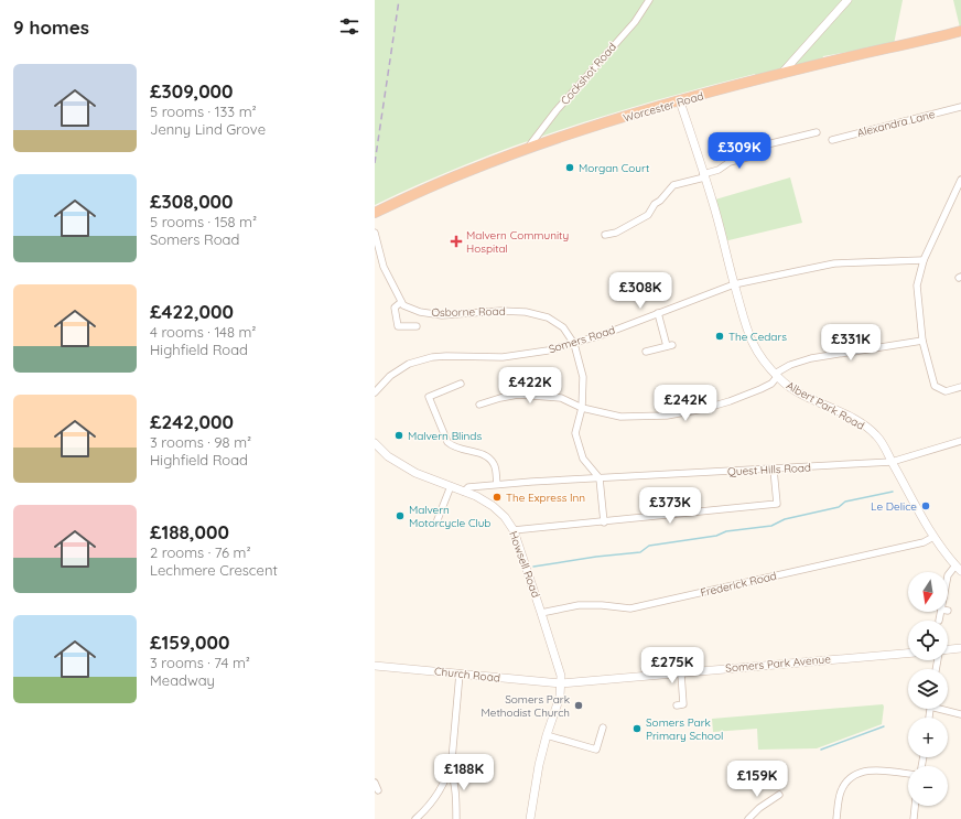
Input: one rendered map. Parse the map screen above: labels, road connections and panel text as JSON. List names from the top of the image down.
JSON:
{
  "streets": {
    "highway": ["Worcester Road"],
    "street": [
      "Cockshot Road",
      "Alexandra Lane",
      "Osborne Road",
      "Somers Road",
      "Albert Park Road",
      "Quest Hills Road",
      "Howsell Road",
      "Frederick Road",
      "Somers Park Avenue",
      "Church Road"
    ]
  },
  "crossings": [
    ["Cockshot Road", "Worcester Road"],
    ["Worcester Road", "Albert Park Road"],
    ["Osborne Road", "Somers Road"],
    ["Osborne Road", "Quest Hills Road"],
    ["Somers Road", "Albert Park Road"],
    ["Albert Park Road", "Quest Hills Road"],
    ["Albert Park Road", "Frederick Road"],
    ["Quest Hills Road", "Howsell Road"],
    ["Howsell Road", "Frederick Road"],
    ["Howsell Road", "Somers Park Avenue"],
    ["Howsell Road", "Church Road"],
    ["Somers Park Avenue", "Church Road"]
  ],
  "places": {
    "other": [
      "Morgan Court",
      "The Cedars",
      "Malvern Blinds",
      "The Express Inn",
      "Le Delice",
      "Malvern Motorcycle Club",
      "Somers Park Methodist Church",
      "Somers Park Primary School"
    ],
    "health": ["Malvern Community Hospital"]
  },
  "north": "bottom",
  "page": {
    "heading": "9 homes",
    "list": [
      {
        "name": "£309,000",
        "note": "5 rooms · 133 m² · Jenny Lind Grove"
      },
      {
        "name": "£308,000",
        "note": "5 rooms · 158 m² · Somers Road"
      },
      {
        "name": "£422,000",
        "note": "4 rooms · 148 m² · Highfield Road"
      },
      {
        "name": "£242,000",
        "note": "3 rooms · 98 m² · Highfield Road"
      },
      {
        "name": "£188,000",
        "note": "2 rooms · 76 m² · Lechmere Crescent"
      },
      {
        "name": "£159,000",
        "note": "3 rooms · 74 m² · Meadway"
      }
    ],
    "price": [
      "£309K",
      "£308K",
      "£331K",
      "£422K",
      "£242K",
      "£373K",
      "£275K",
      "£188K",
      "£159K"
    ],
    "map_buttons": ["+", "−"]
  }
}
